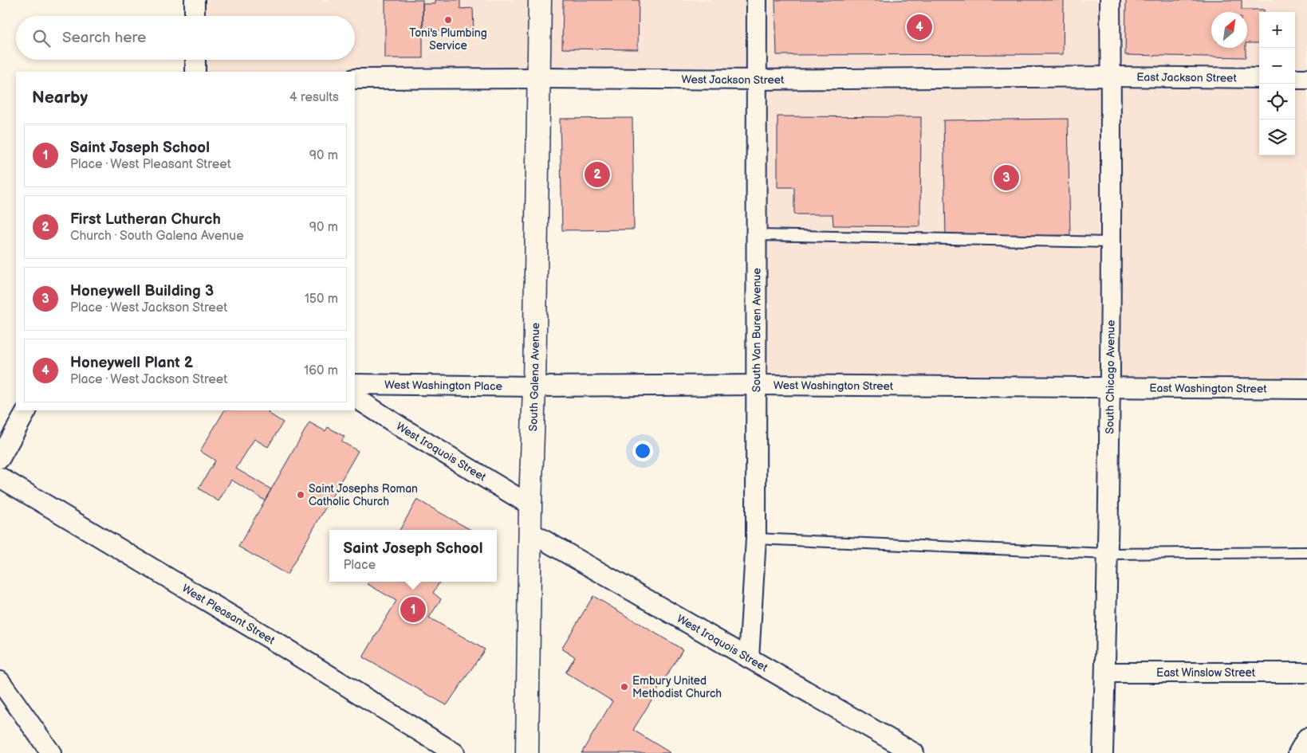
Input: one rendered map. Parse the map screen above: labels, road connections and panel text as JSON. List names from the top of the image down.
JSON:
{
  "streets": {
    "main road": ["South Galena Avenue"],
    "street": [
      "East Jackson Street",
      "West Jackson Street",
      "South Van Buren Avenue",
      "South Chicago Avenue",
      "West Washington Place",
      "West Washington Street",
      "East Washington Street",
      "West Iroquois Street",
      "West Pleasant Street",
      "East Winslow Street"
    ]
  },
  "crossings": [
    ["East Jackson Street", "West Jackson Street"],
    ["East Jackson Street", "South Chicago Avenue"],
    ["West Jackson Street", "South Van Buren Avenue"],
    ["West Jackson Street", "South Galena Avenue"],
    ["West Jackson Street", "South Chicago Avenue"],
    ["South Van Buren Avenue", "West Washington Street"],
    ["South Van Buren Avenue", "West Iroquois Street"],
    ["South Galena Avenue", "West Washington Place"],
    ["South Galena Avenue", "West Washington Street"],
    ["South Galena Avenue", "West Iroquois Street"],
    ["South Chicago Avenue", "West Washington Street"],
    ["South Chicago Avenue", "East Washington Street"],
    ["South Chicago Avenue", "East Winslow Street"],
    ["West Washington Place", "West Washington Street"],
    ["West Washington Street", "East Washington Street"]
  ],
  "places": ["Toni's Plumbing Service", "Saint Josephs Roman Catholic Church", "Embury United Methodist Church"],
  "north": "top right",
  "page": {
    "map_buttons": ["+", "−"],
    "pins": [
      "4",
      "2",
      "3",
      "1"
    ],
    "search": "Search here",
    "heading": ["Nearby", "4 results"],
    "list": [
      {
        "mark": "1",
        "name": "Saint Joseph School",
        "note": "Place · West Pleasant Street",
        "value": "90 m"
      },
      {
        "mark": "2",
        "name": "First Lutheran Church",
        "note": "Church · South Galena Avenue",
        "value": "90 m"
      },
      {
        "mark": "3",
        "name": "Honeywell Building 3",
        "note": "Place · West Jackson Street",
        "value": "150 m"
      },
      {
        "mark": "4",
        "name": "Honeywell Plant 2",
        "note": "Place · West Jackson Street",
        "value": "160 m"
      }
    ],
    "popup": ["Saint Joseph School", "Place"]
  }
}
